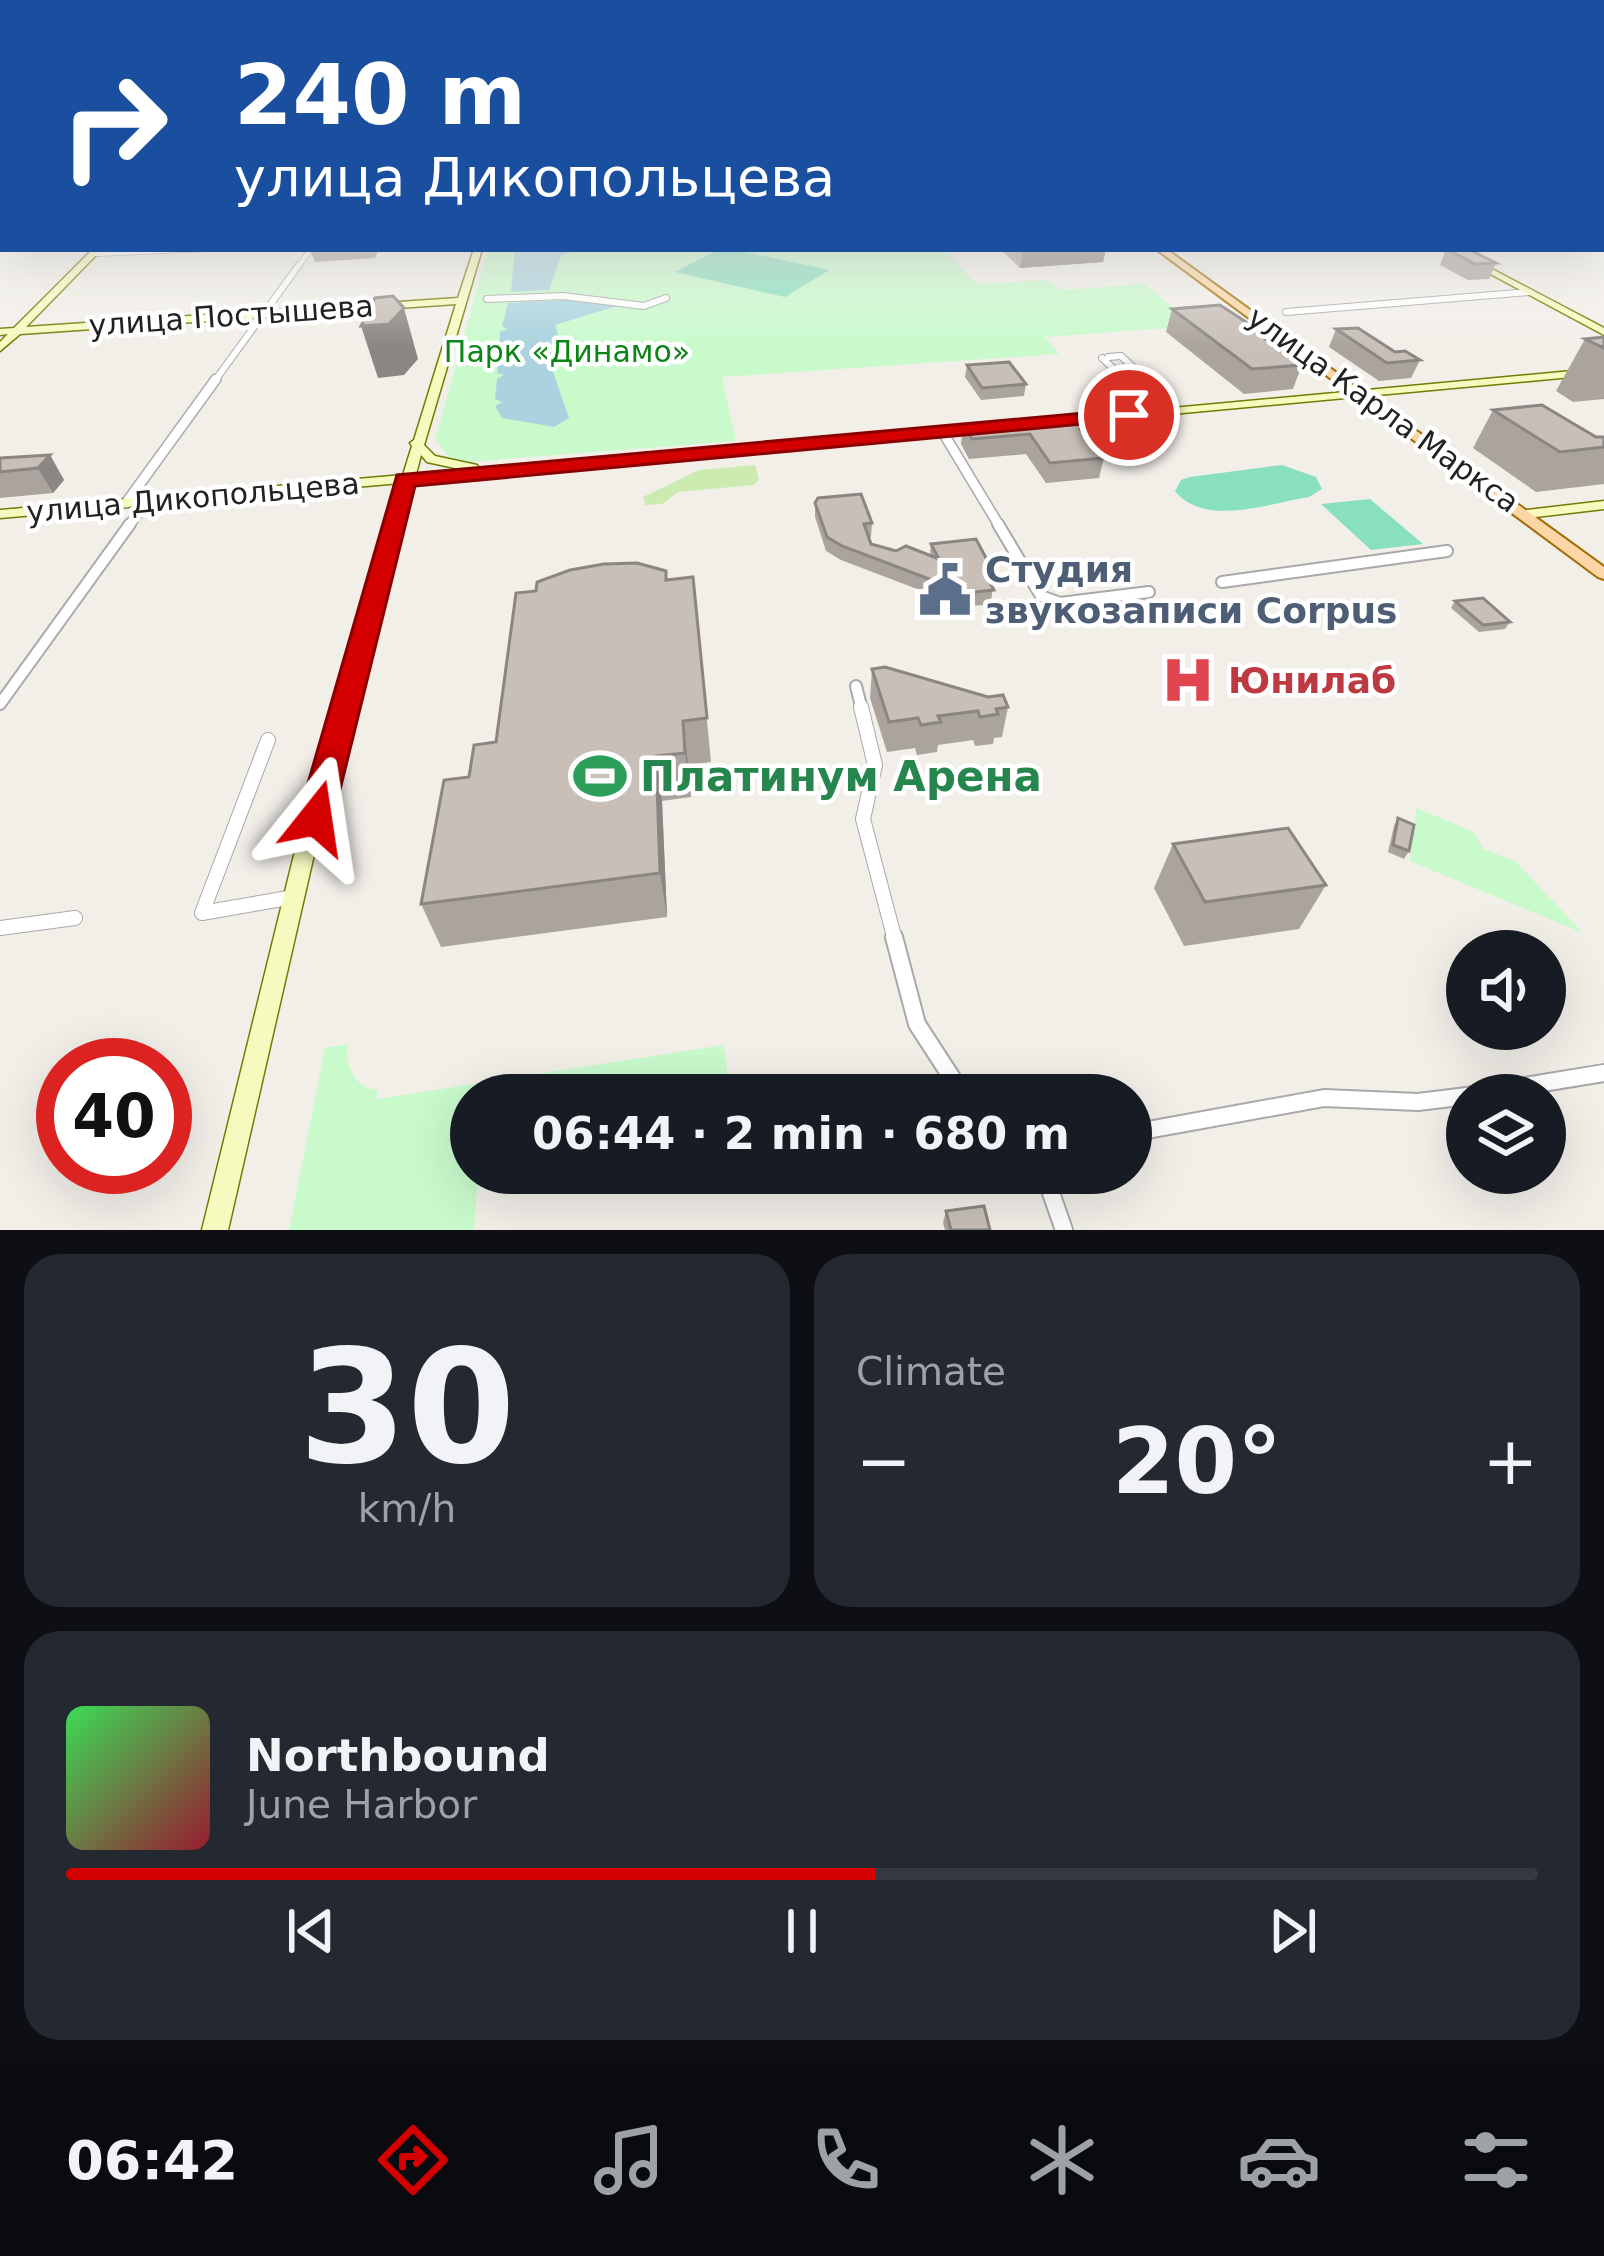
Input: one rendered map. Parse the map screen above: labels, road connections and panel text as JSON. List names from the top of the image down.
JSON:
{
  "streets": {
    "main road": ["улица Карла Маркса"],
    "street": ["улица Постышева", "улица Дикопольцева"]
  },
  "parks": ["Парк «Динамо»"],
  "places": {
    "public building": ["Студия звукозаписи Corpus"],
    "hospital": ["Юнилаб"],
    "sports": ["Платинум Арена"]
  },
  "page": {
    "turn": ["240 m", "улица Дикопольцева"],
    "limit": "40",
    "trip": "06:44 · 2 min · 680 m",
    "tile": [
      ["30", "km/h"],
      "Climate"
    ],
    "heat": ["−", "20°", "+"],
    "song": ["Northbound", "June Harbor"],
    "tabs": "06:42"
  }
}
